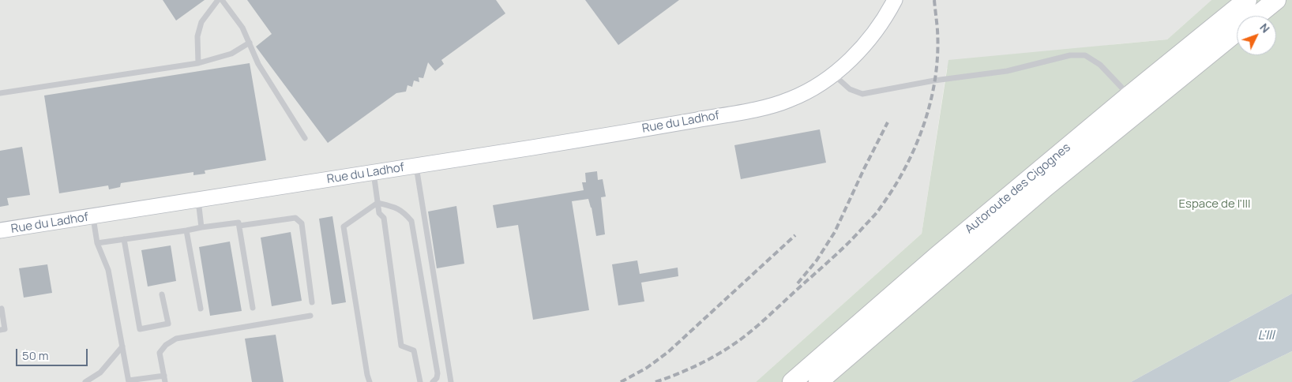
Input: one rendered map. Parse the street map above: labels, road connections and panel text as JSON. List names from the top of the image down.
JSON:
{
  "streets": {
    "highway": ["Autoroute des Cigognes"],
    "main road": ["Rue du Ladhof"]
  },
  "water": ["L'Ill"],
  "parks": ["Espace de l'Ill"],
  "scale_bar": "50 m",
  "north": "top right"
}
